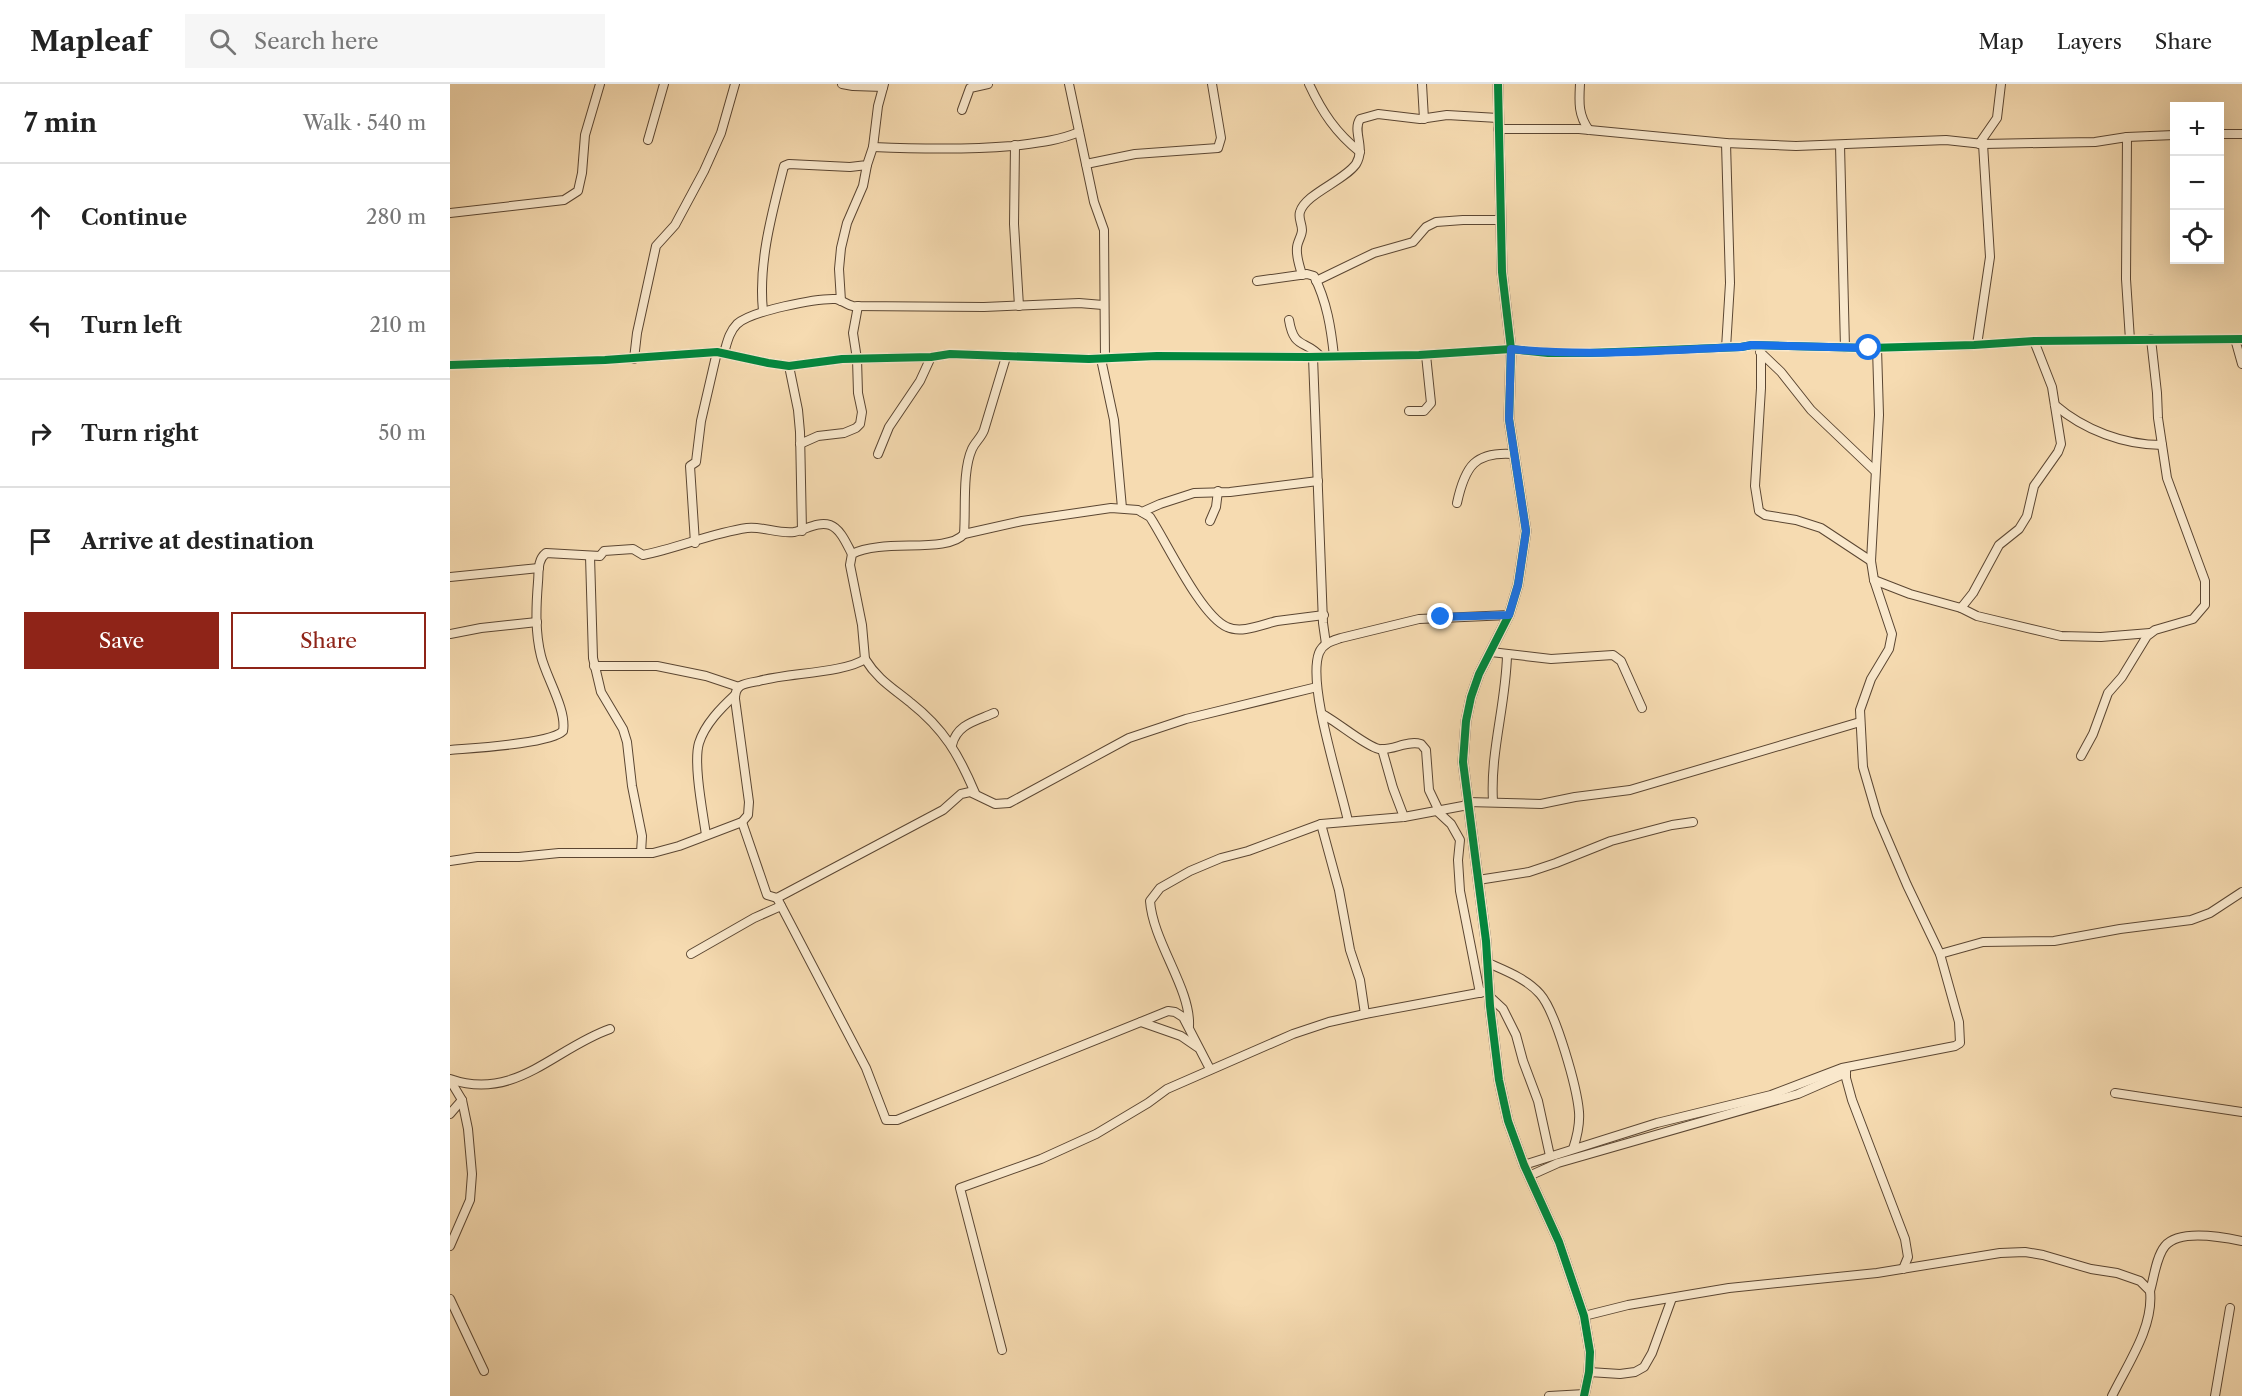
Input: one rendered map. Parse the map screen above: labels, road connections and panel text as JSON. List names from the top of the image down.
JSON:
{
  "page": {
    "header": "Mapleaf",
    "search": "Search here",
    "nav": ["Map", "Layers", "Share"],
    "heading": ["7 min", "Walk · 540 m"],
    "map_buttons": ["+", "−"],
    "list": [
      ["Continue", "280 m"],
      ["Turn left", "210 m"],
      ["Turn right", "50 m"],
      "Arrive at destination"
    ],
    "buttons": ["Save", "Share"]
  }
}
